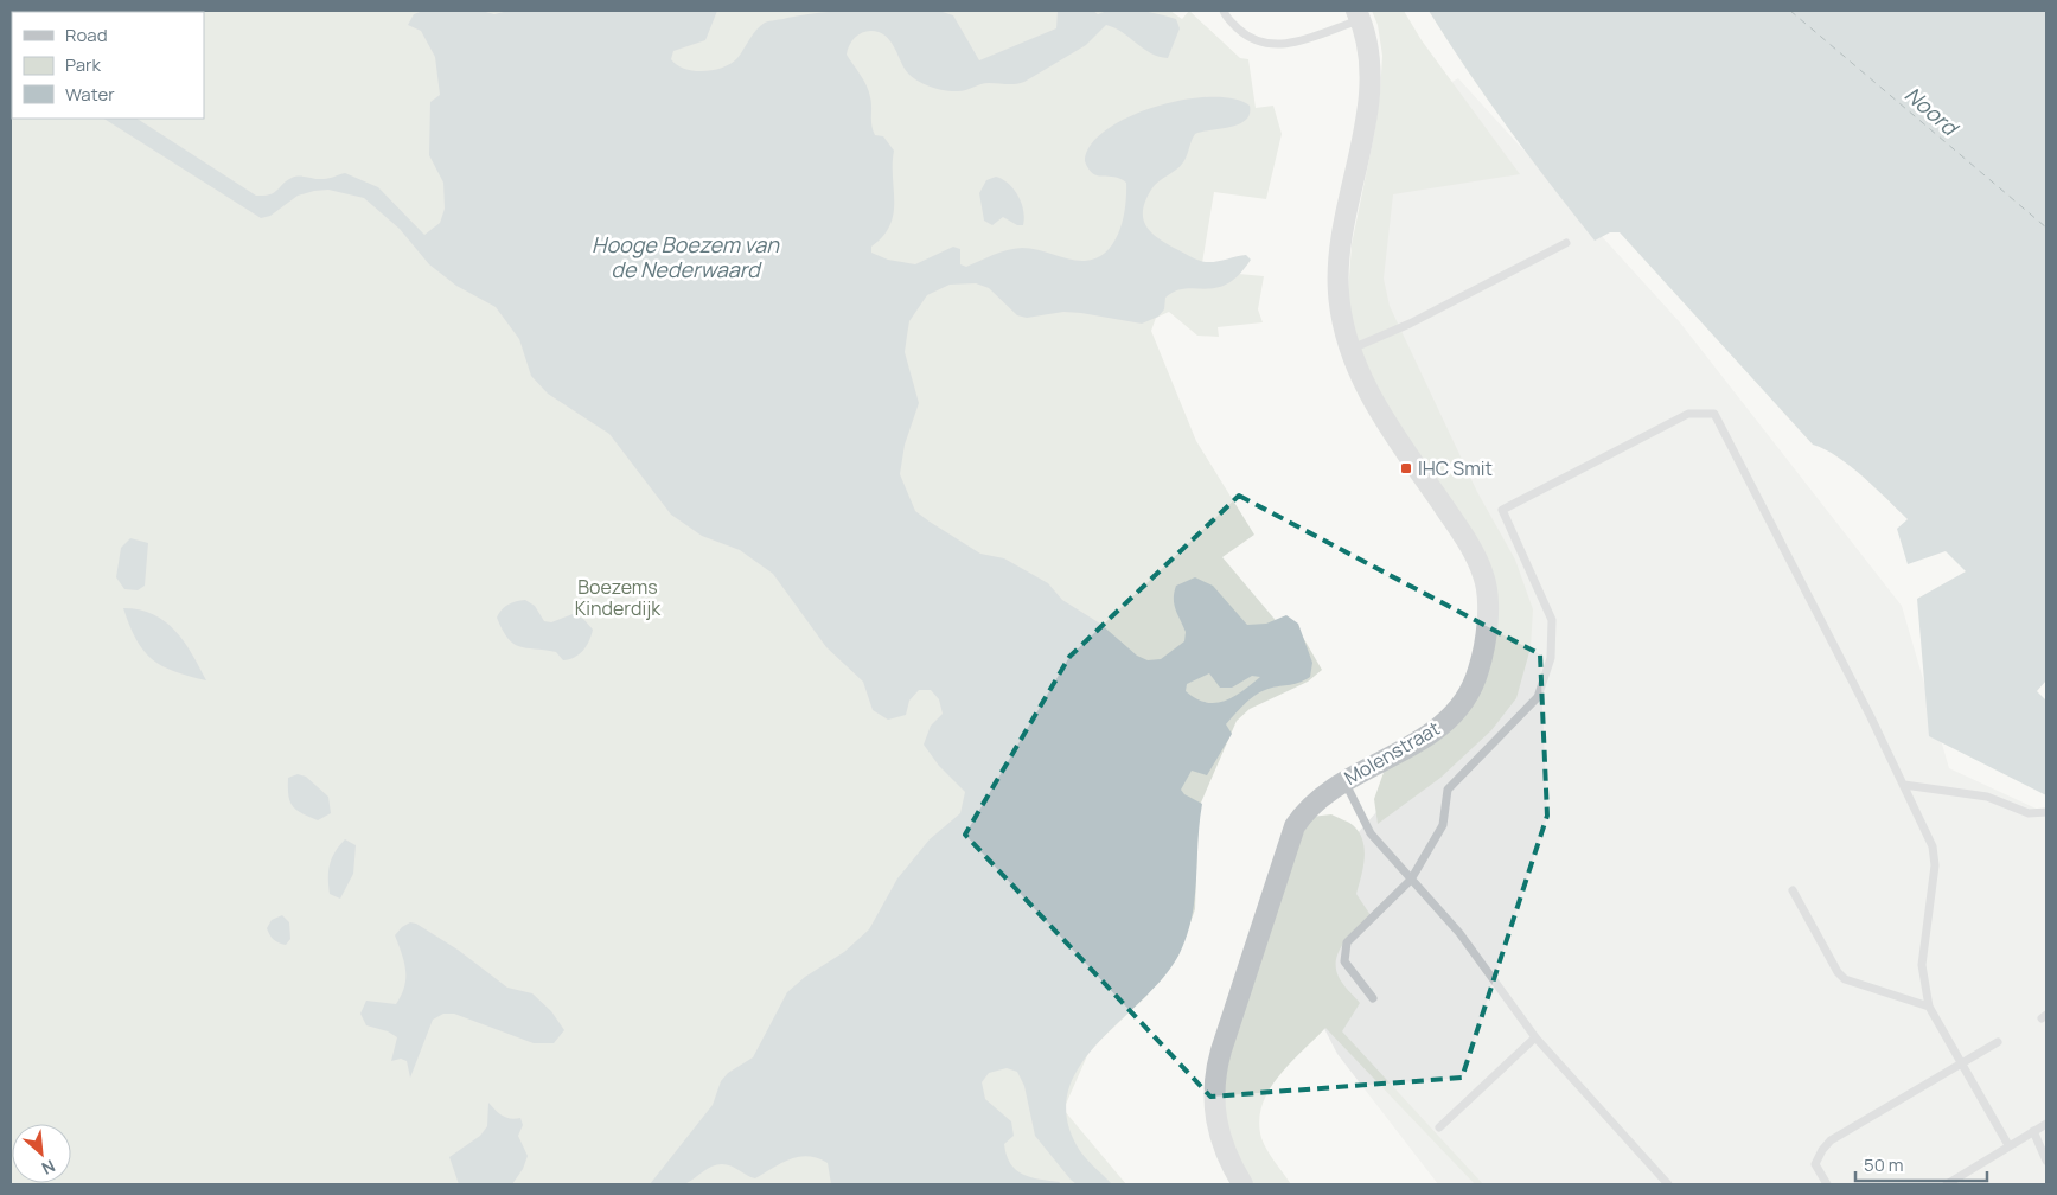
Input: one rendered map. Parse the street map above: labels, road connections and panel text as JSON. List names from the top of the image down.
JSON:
{
  "streets": {
    "street": ["Molenstraat"]
  },
  "water": ["Noord", "Hooge Boezem van de Nederwaard"],
  "parks": ["Boezems Kinderdijk"],
  "places": {
    "transit": ["IHC Smit"]
  },
  "legend": ["Road", "Park", "Water"],
  "scale_bar": "50 m",
  "north": "bottom right"
}
